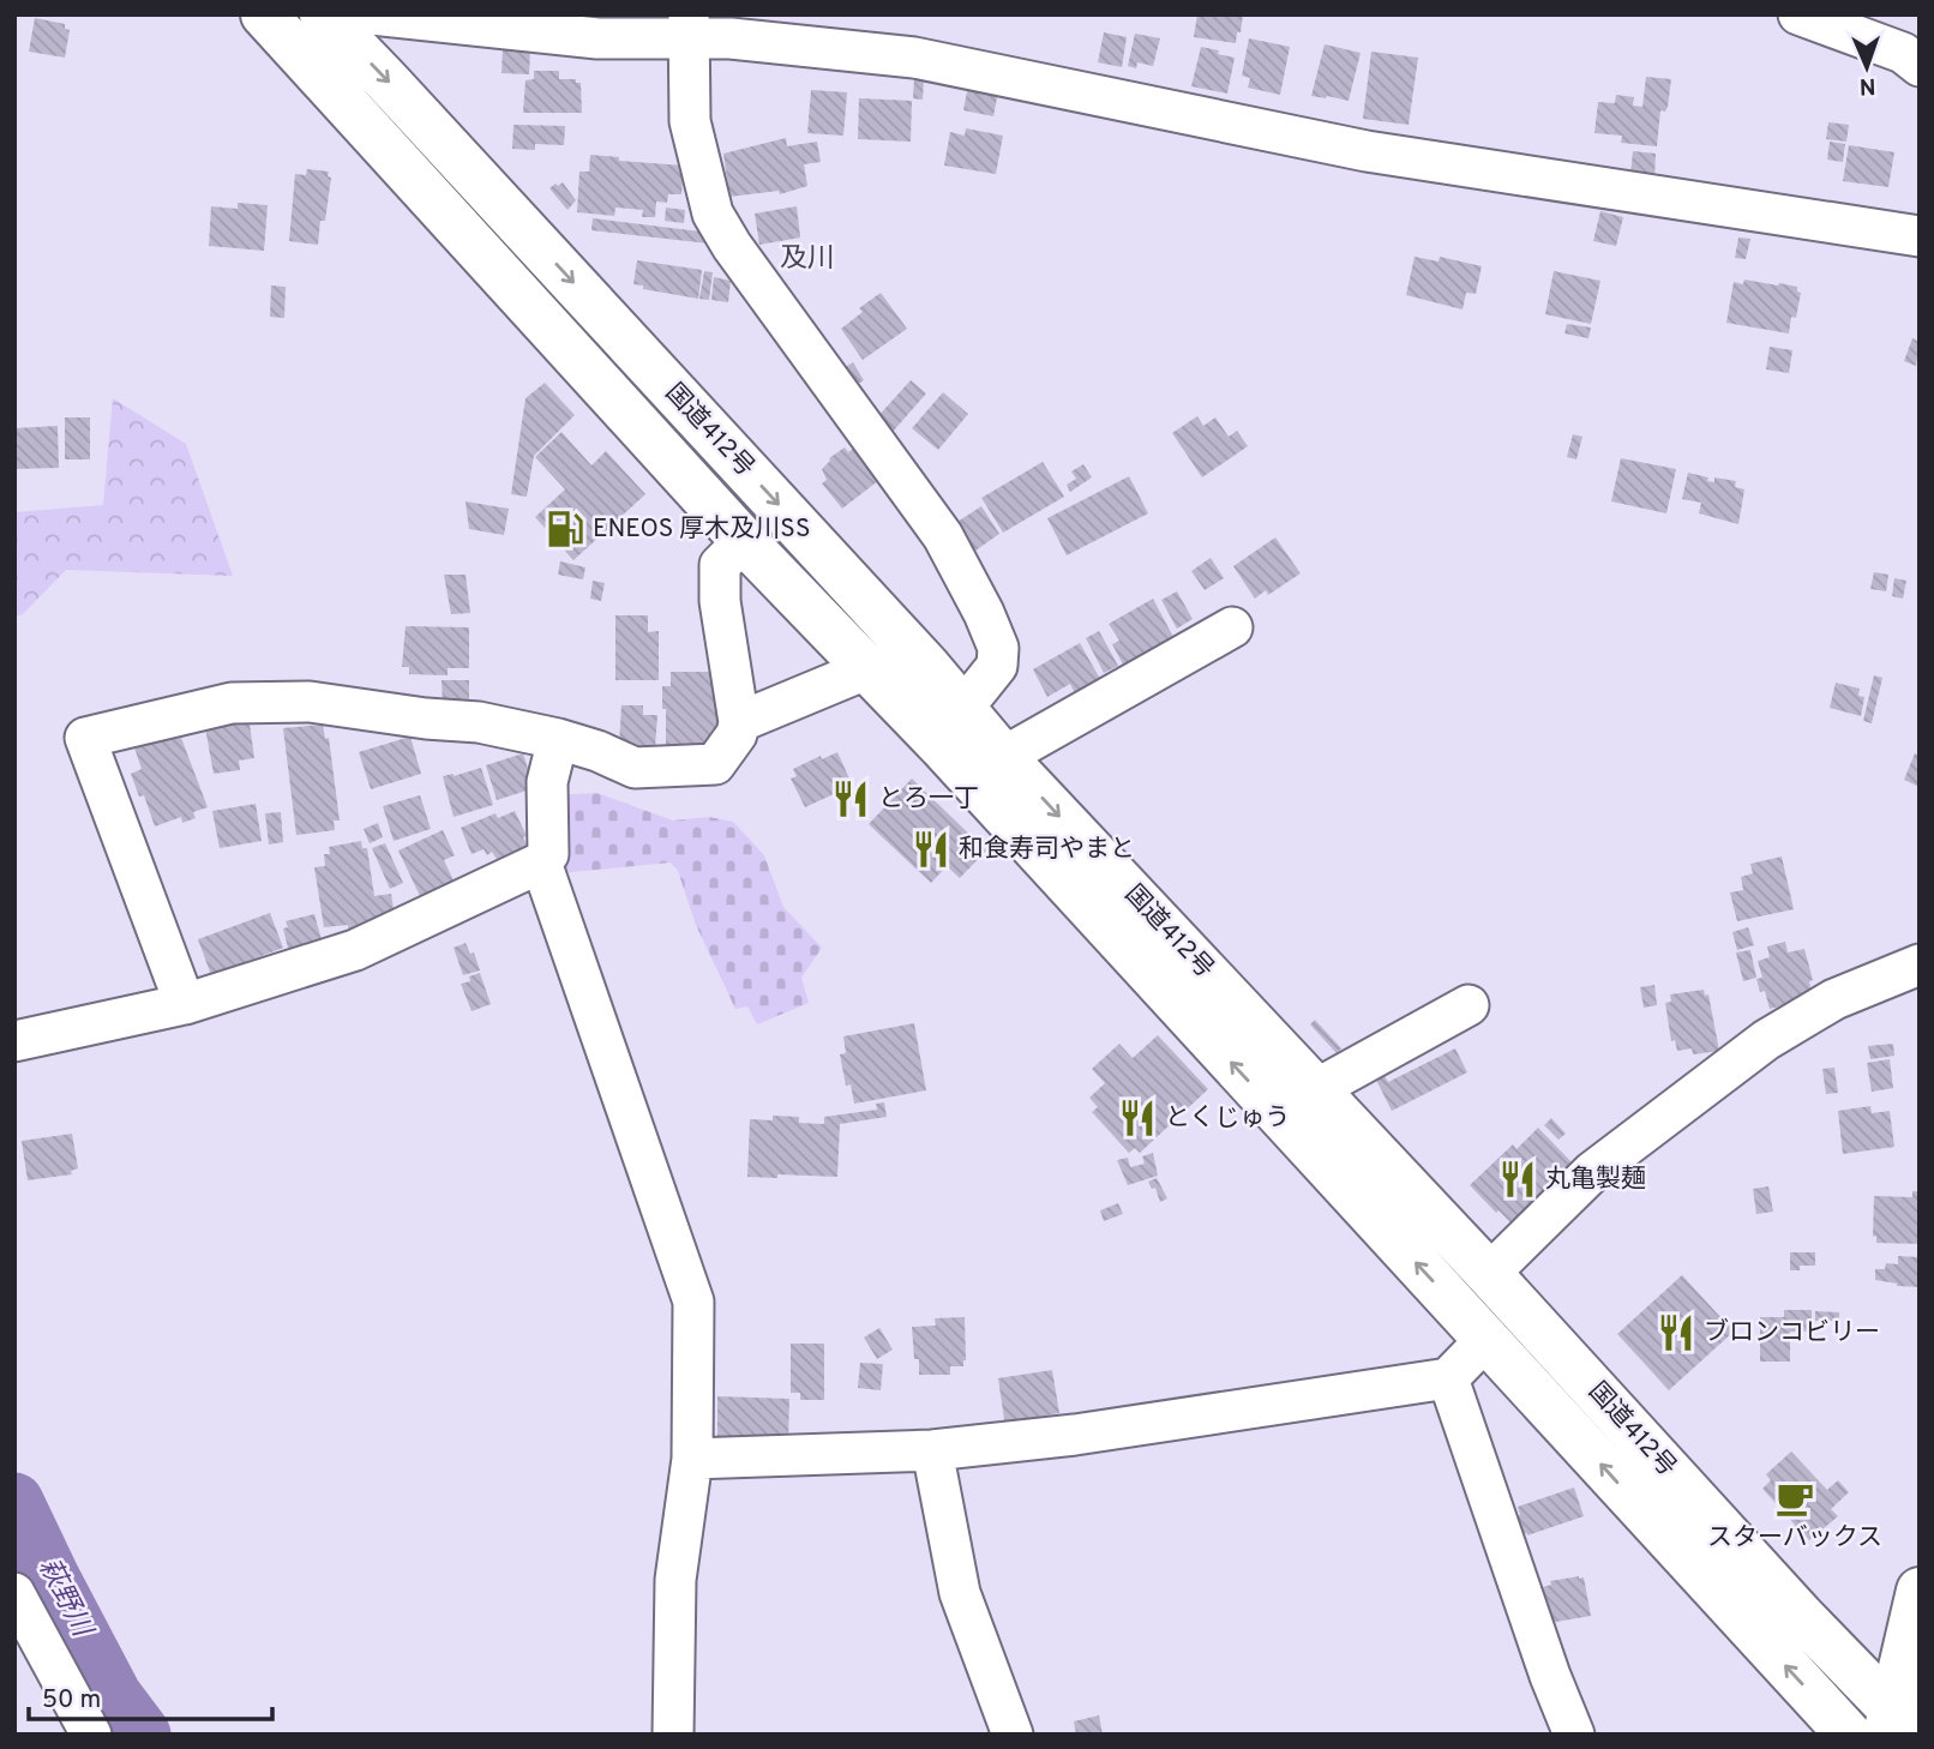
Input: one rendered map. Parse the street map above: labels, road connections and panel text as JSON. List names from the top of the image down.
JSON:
{
  "streets": {
    "main road": ["国道412号"]
  },
  "districts": ["及川"],
  "water": ["萩野川"],
  "places": {
    "fuel station": ["ENEOS 厚木及川SS"],
    "restaurant": [
      "とろ一丁",
      "和食寿司やまと",
      "とくじゅう",
      "丸亀製麺",
      "ブロンコビリー"
    ],
    "cafe": ["スターバックス"]
  },
  "scale_bar": "50 m",
  "north": "bottom"
}
